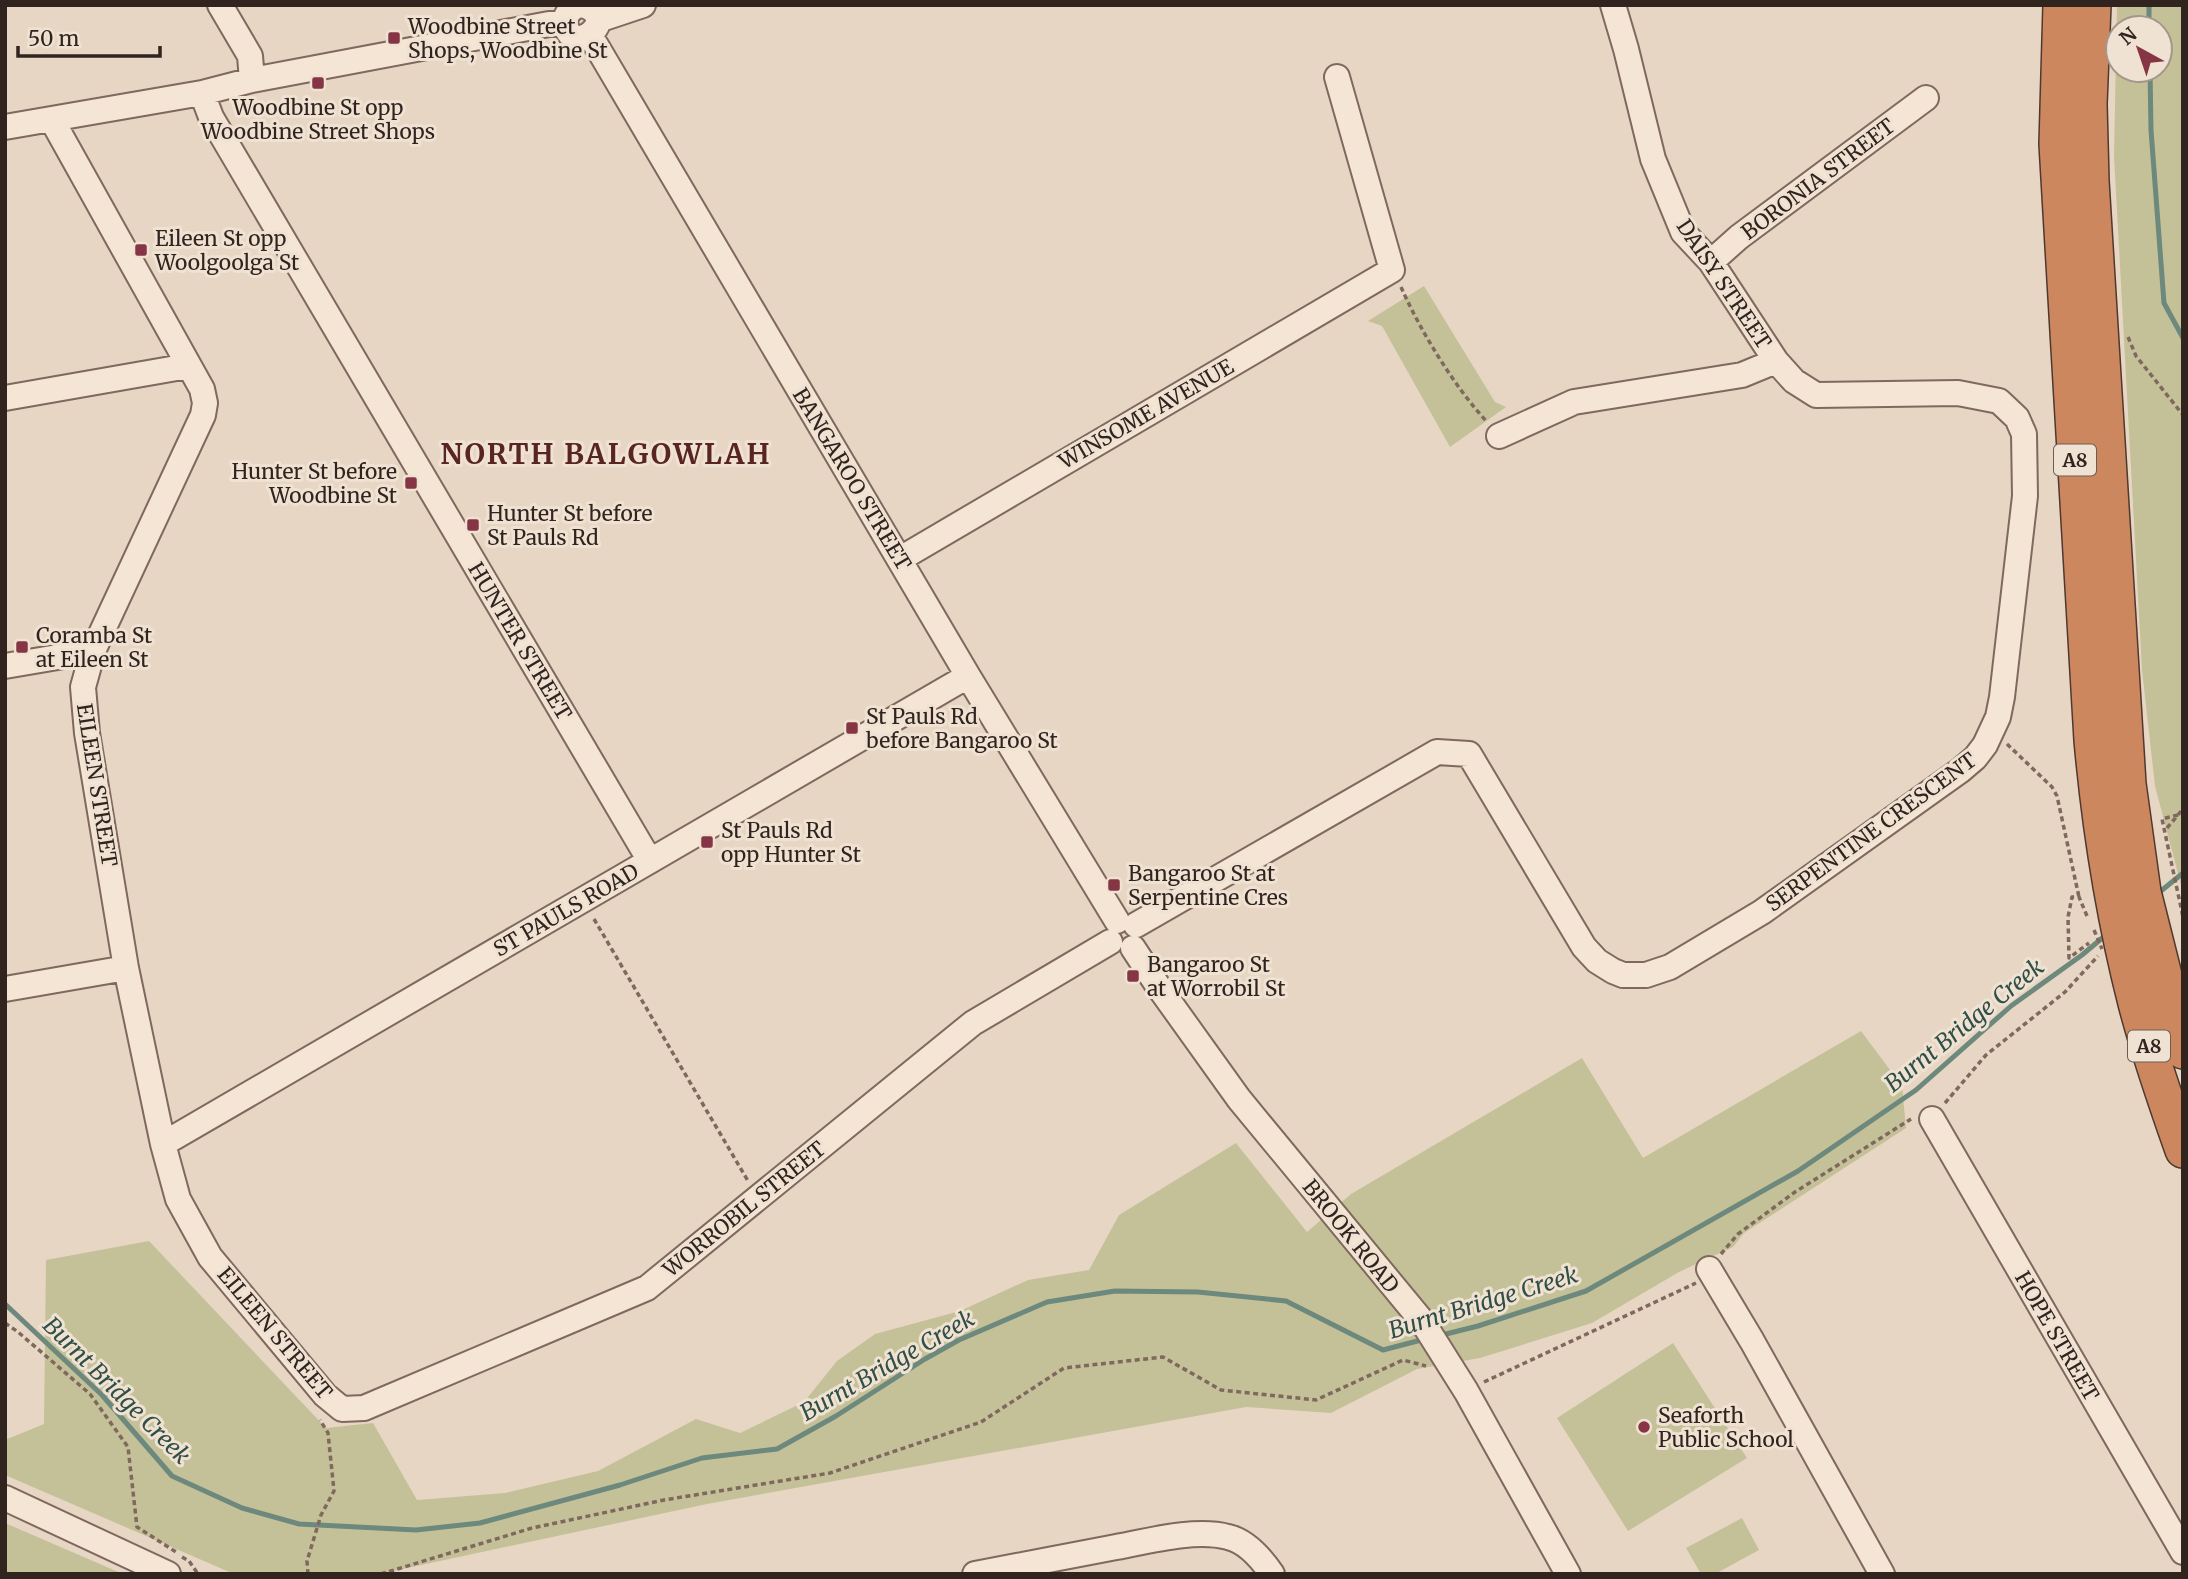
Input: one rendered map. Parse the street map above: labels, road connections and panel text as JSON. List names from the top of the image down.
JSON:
{
  "streets": {
    "highway": ["A8"],
    "street": [
      "BORONIA STREET",
      "DAISY STREET",
      "WINSOME AVENUE",
      "BANGAROO STREET",
      "HUNTER STREET",
      "EILEEN STREET",
      "SERPENTINE CRESCENT",
      "ST PAULS ROAD",
      "WORROBIL STREET",
      "BROOK ROAD",
      "HOPE STREET"
    ]
  },
  "crossings": [
    ["BORONIA STREET", "DAISY STREET"],
    ["DAISY STREET", "SERPENTINE CRESCENT"],
    ["WINSOME AVENUE", "BANGAROO STREET"],
    ["BANGAROO STREET", "SERPENTINE CRESCENT"],
    ["BANGAROO STREET", "ST PAULS ROAD"],
    ["BANGAROO STREET", "WORROBIL STREET"],
    ["BANGAROO STREET", "BROOK ROAD"],
    ["HUNTER STREET", "ST PAULS ROAD"],
    ["EILEEN STREET", "ST PAULS ROAD"],
    ["EILEEN STREET", "WORROBIL STREET"],
    ["SERPENTINE CRESCENT", "WORROBIL STREET"],
    ["SERPENTINE CRESCENT", "BROOK ROAD"],
    ["WORROBIL STREET", "BROOK ROAD"]
  ],
  "districts": ["NORTH BALGOWLAH"],
  "water": ["Burnt Bridge Creek"],
  "places": {
    "transit": [
      "Woodbine Street Shops, Woodbine St",
      "Woodbine St opp Woodbine Street Shops",
      "Eileen St opp Woolgoolga St",
      "Hunter St before Woodbine St",
      "Hunter St before St Pauls Rd",
      "Coramba St at Eileen St",
      "St Pauls Rd before Bangaroo St",
      "St Pauls Rd opp Hunter St",
      "Bangaroo St at Serpentine Cres",
      "Bangaroo St at Worrobil St"
    ],
    "other": ["Seaforth Public School"]
  },
  "scale_bar": "50 m",
  "north": "top left"
}
